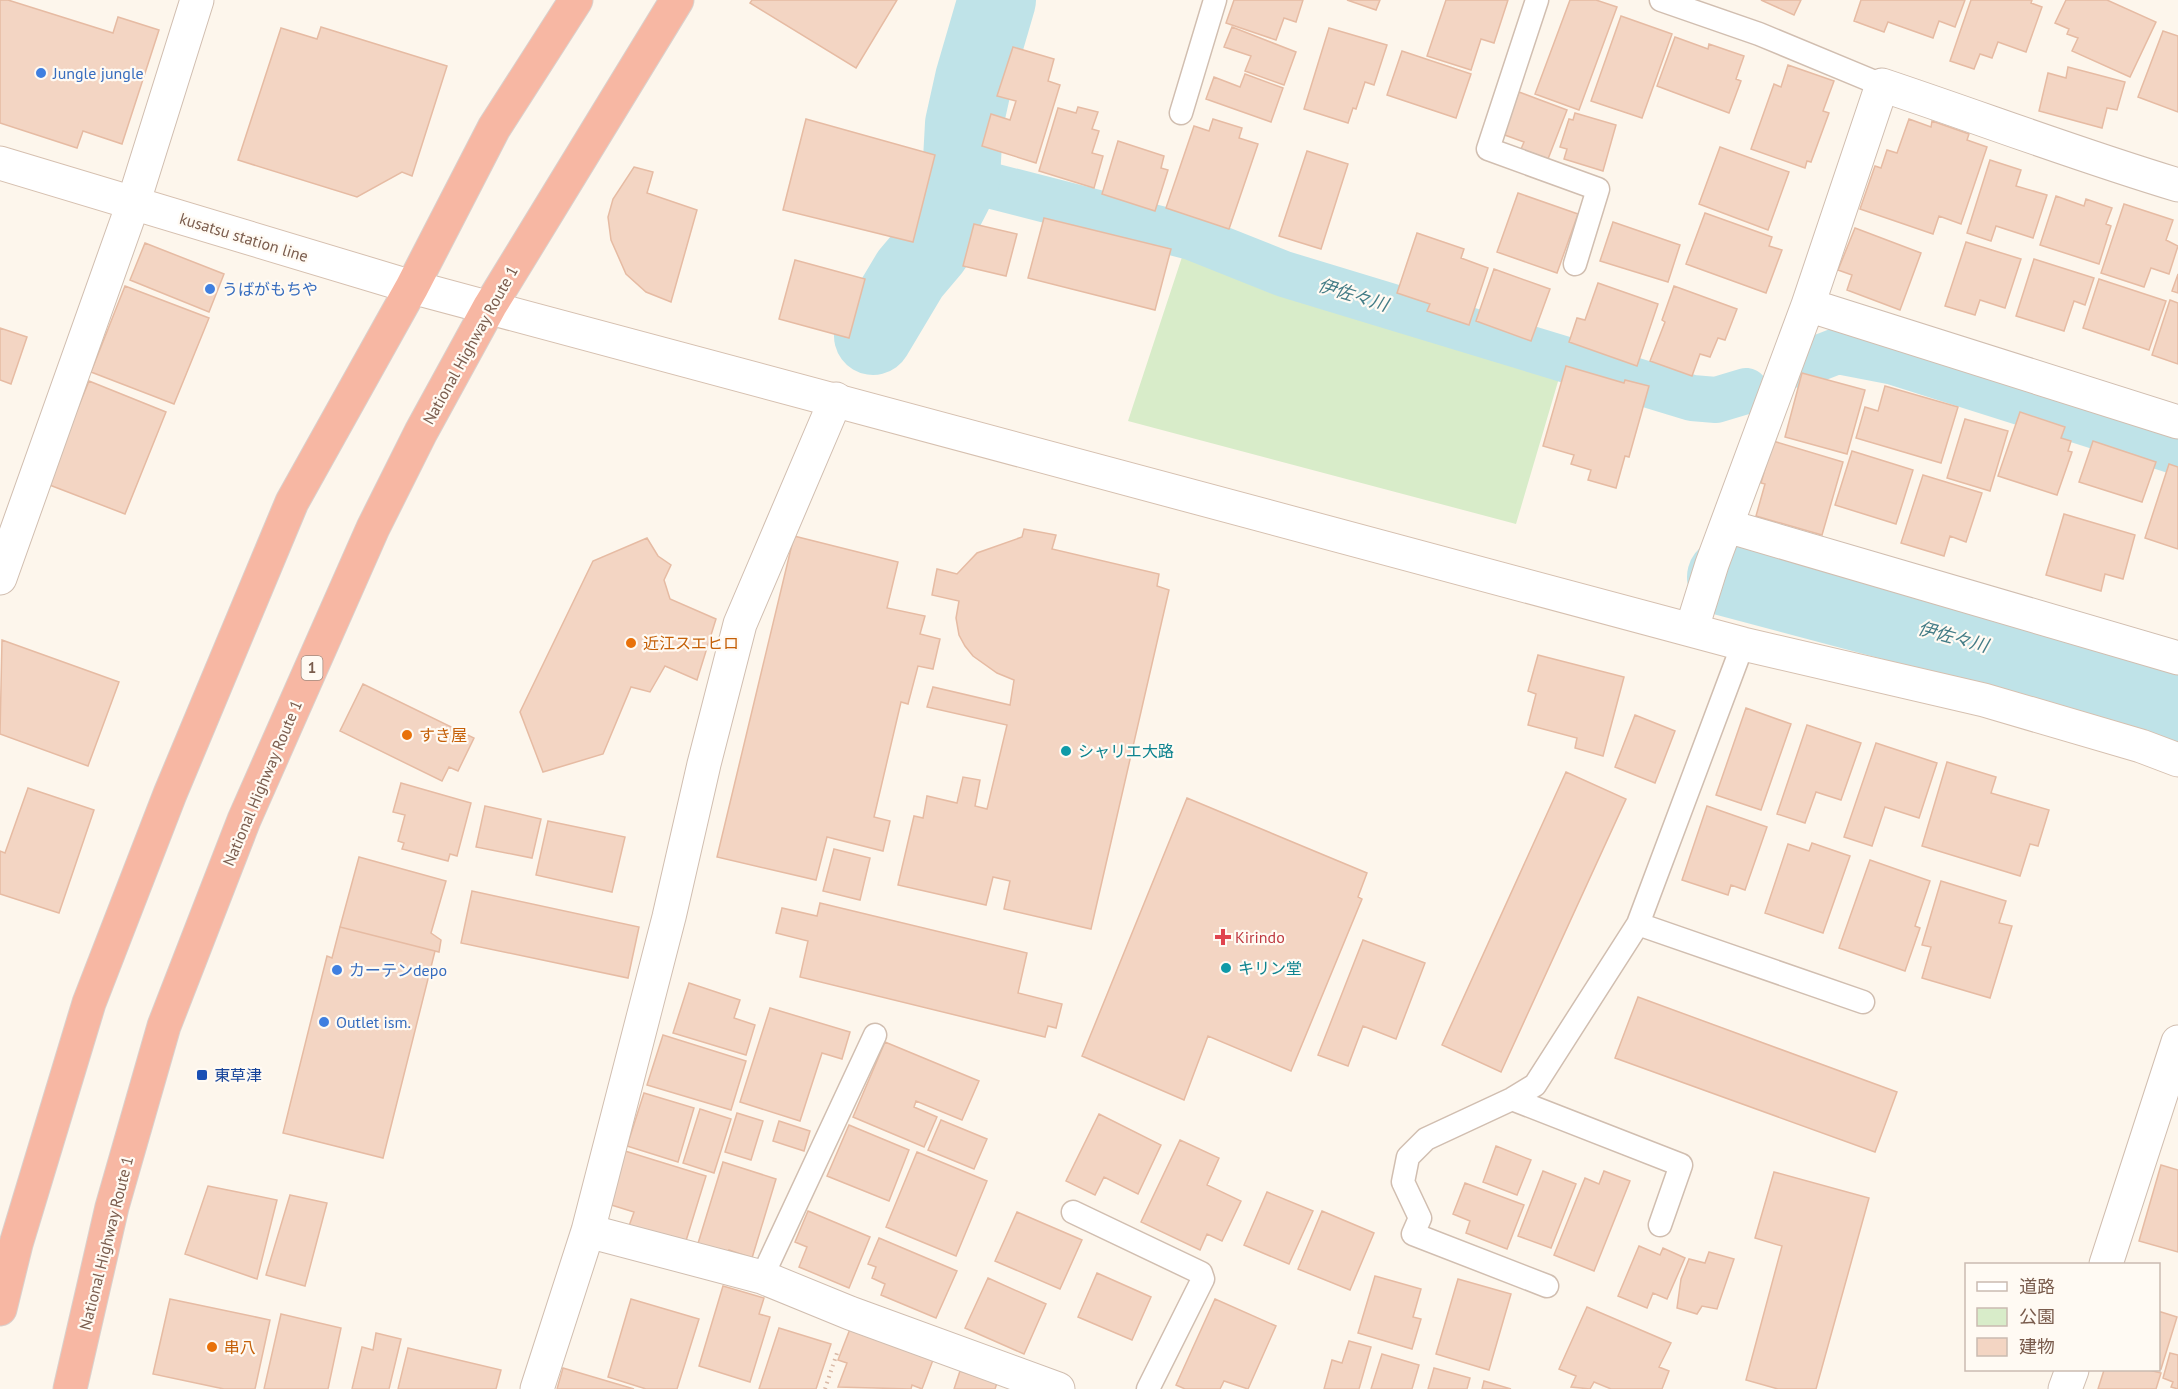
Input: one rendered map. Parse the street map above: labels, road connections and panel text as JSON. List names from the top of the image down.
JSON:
{
  "streets": {
    "highway": ["National Highway Route 1", "1"],
    "street": ["kusatsu station line"]
  },
  "crossings": [
    ["kusatsu station line", "National Highway Route 1"]
  ],
  "water": ["伊佐々川"],
  "places": {
    "other": [
      "Jungle jungle",
      "うばがもちや",
      "近江スエヒロ",
      "すき屋",
      "シャリエ大路",
      "キリン堂",
      "カーテンdepo",
      "Outlet ism.",
      "串八"
    ],
    "health": ["Kirindo"],
    "transit": ["東草津"]
  },
  "legend": ["道路", "公園", "建物"]
}
